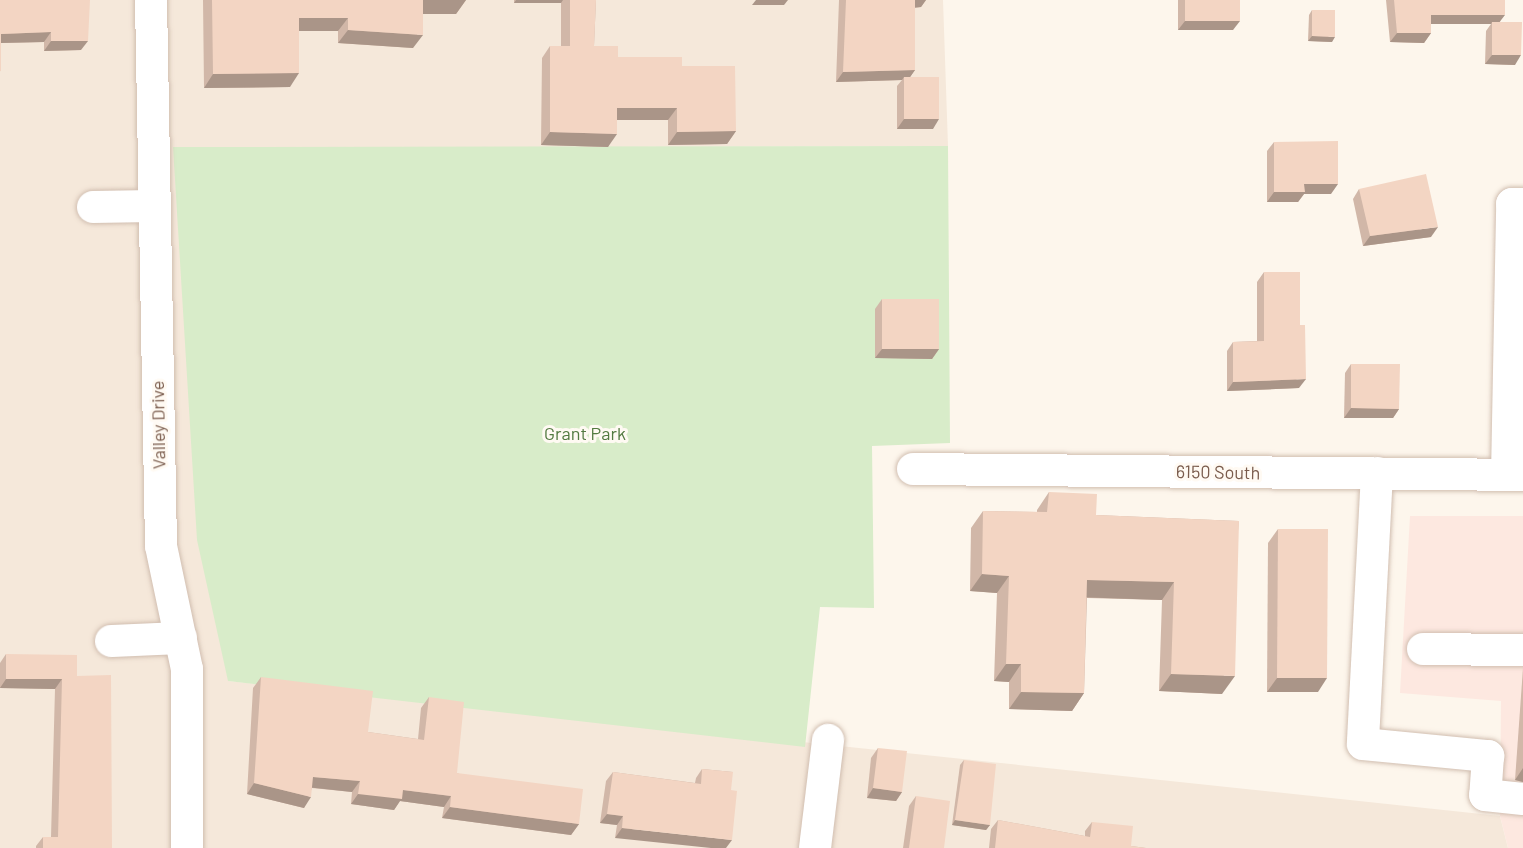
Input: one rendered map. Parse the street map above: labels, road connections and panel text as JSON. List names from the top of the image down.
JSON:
{
  "streets": {
    "street": ["Valley Drive", "6150 South"]
  },
  "parks": ["Grant Park"]
}
